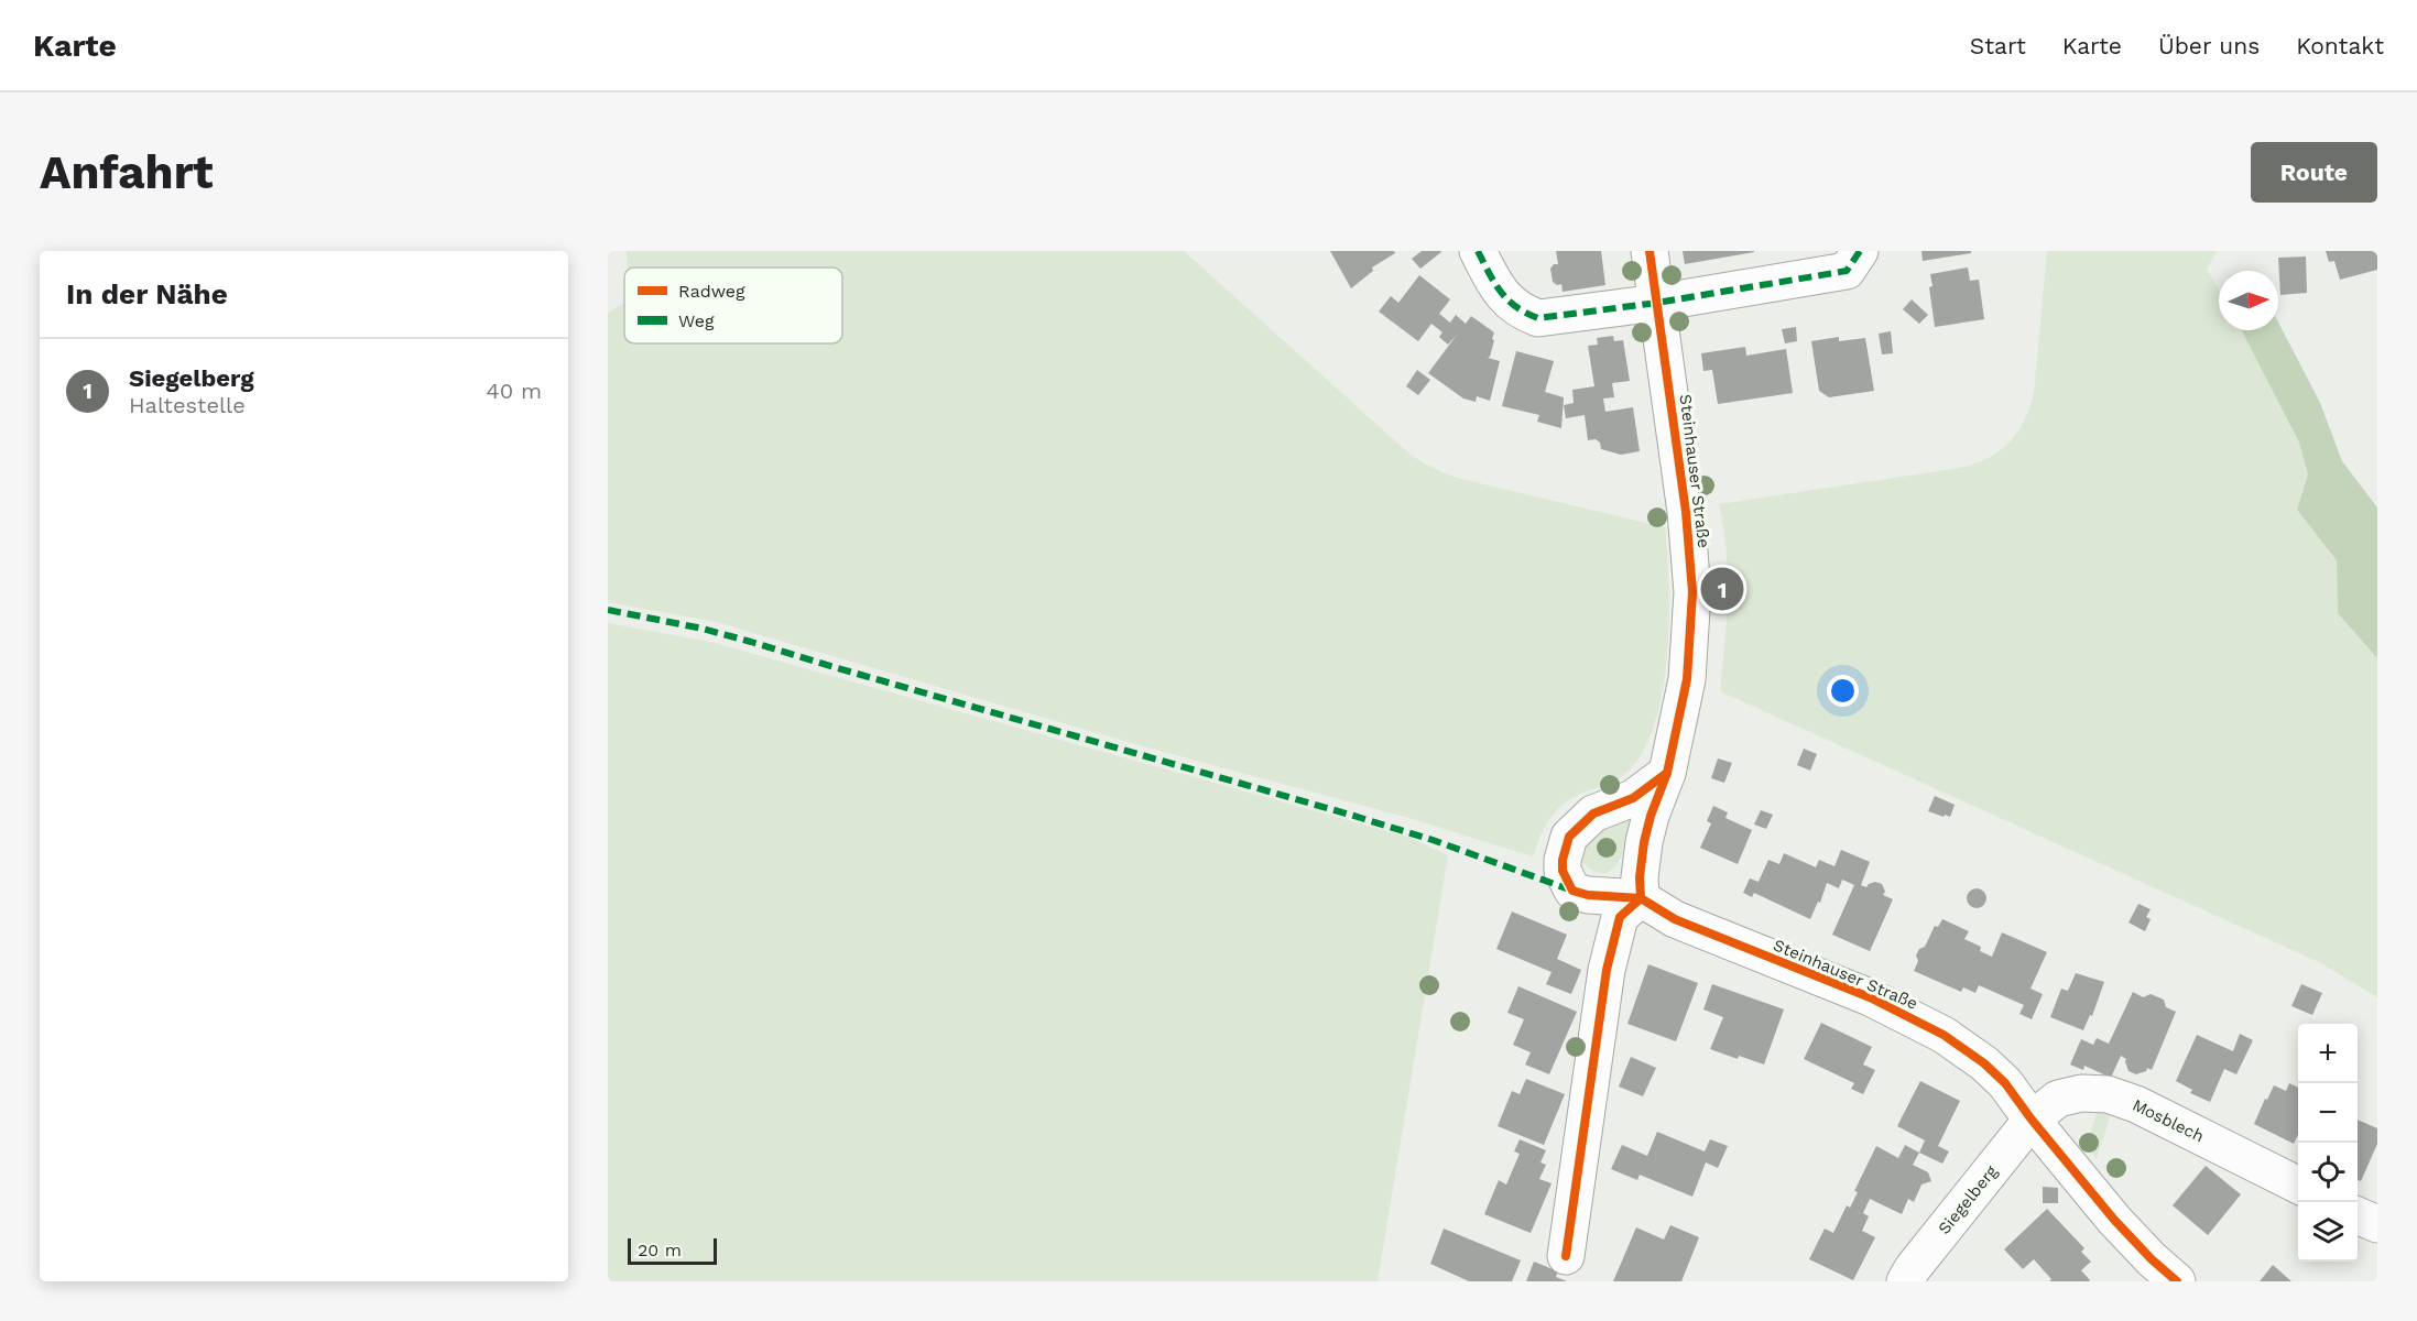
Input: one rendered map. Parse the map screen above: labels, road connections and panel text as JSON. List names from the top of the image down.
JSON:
{
  "streets": {
    "street": ["Steinhauser Straße", "Mosblech", "Siegelberg"]
  },
  "crossings": [
    ["Steinhauser Straße", "Mosblech"],
    ["Steinhauser Straße", "Siegelberg"],
    ["Mosblech", "Siegelberg"]
  ],
  "legend": ["Radweg", "Weg"],
  "scale_bar": "20 m",
  "north": "right",
  "page": {
    "header": "Karte",
    "nav": [
      "Start",
      "Karte",
      "Über uns",
      "Kontakt"
    ],
    "buttons": "Route",
    "title": "Anfahrt",
    "heading": "In der Nähe",
    "list": [
      {
        "mark": "1",
        "name": "Siegelberg",
        "note": "Haltestelle",
        "value": "40 m"
      }
    ],
    "pins": "1",
    "map_buttons": ["+", "−"],
    "scale": "20 m"
  }
}
